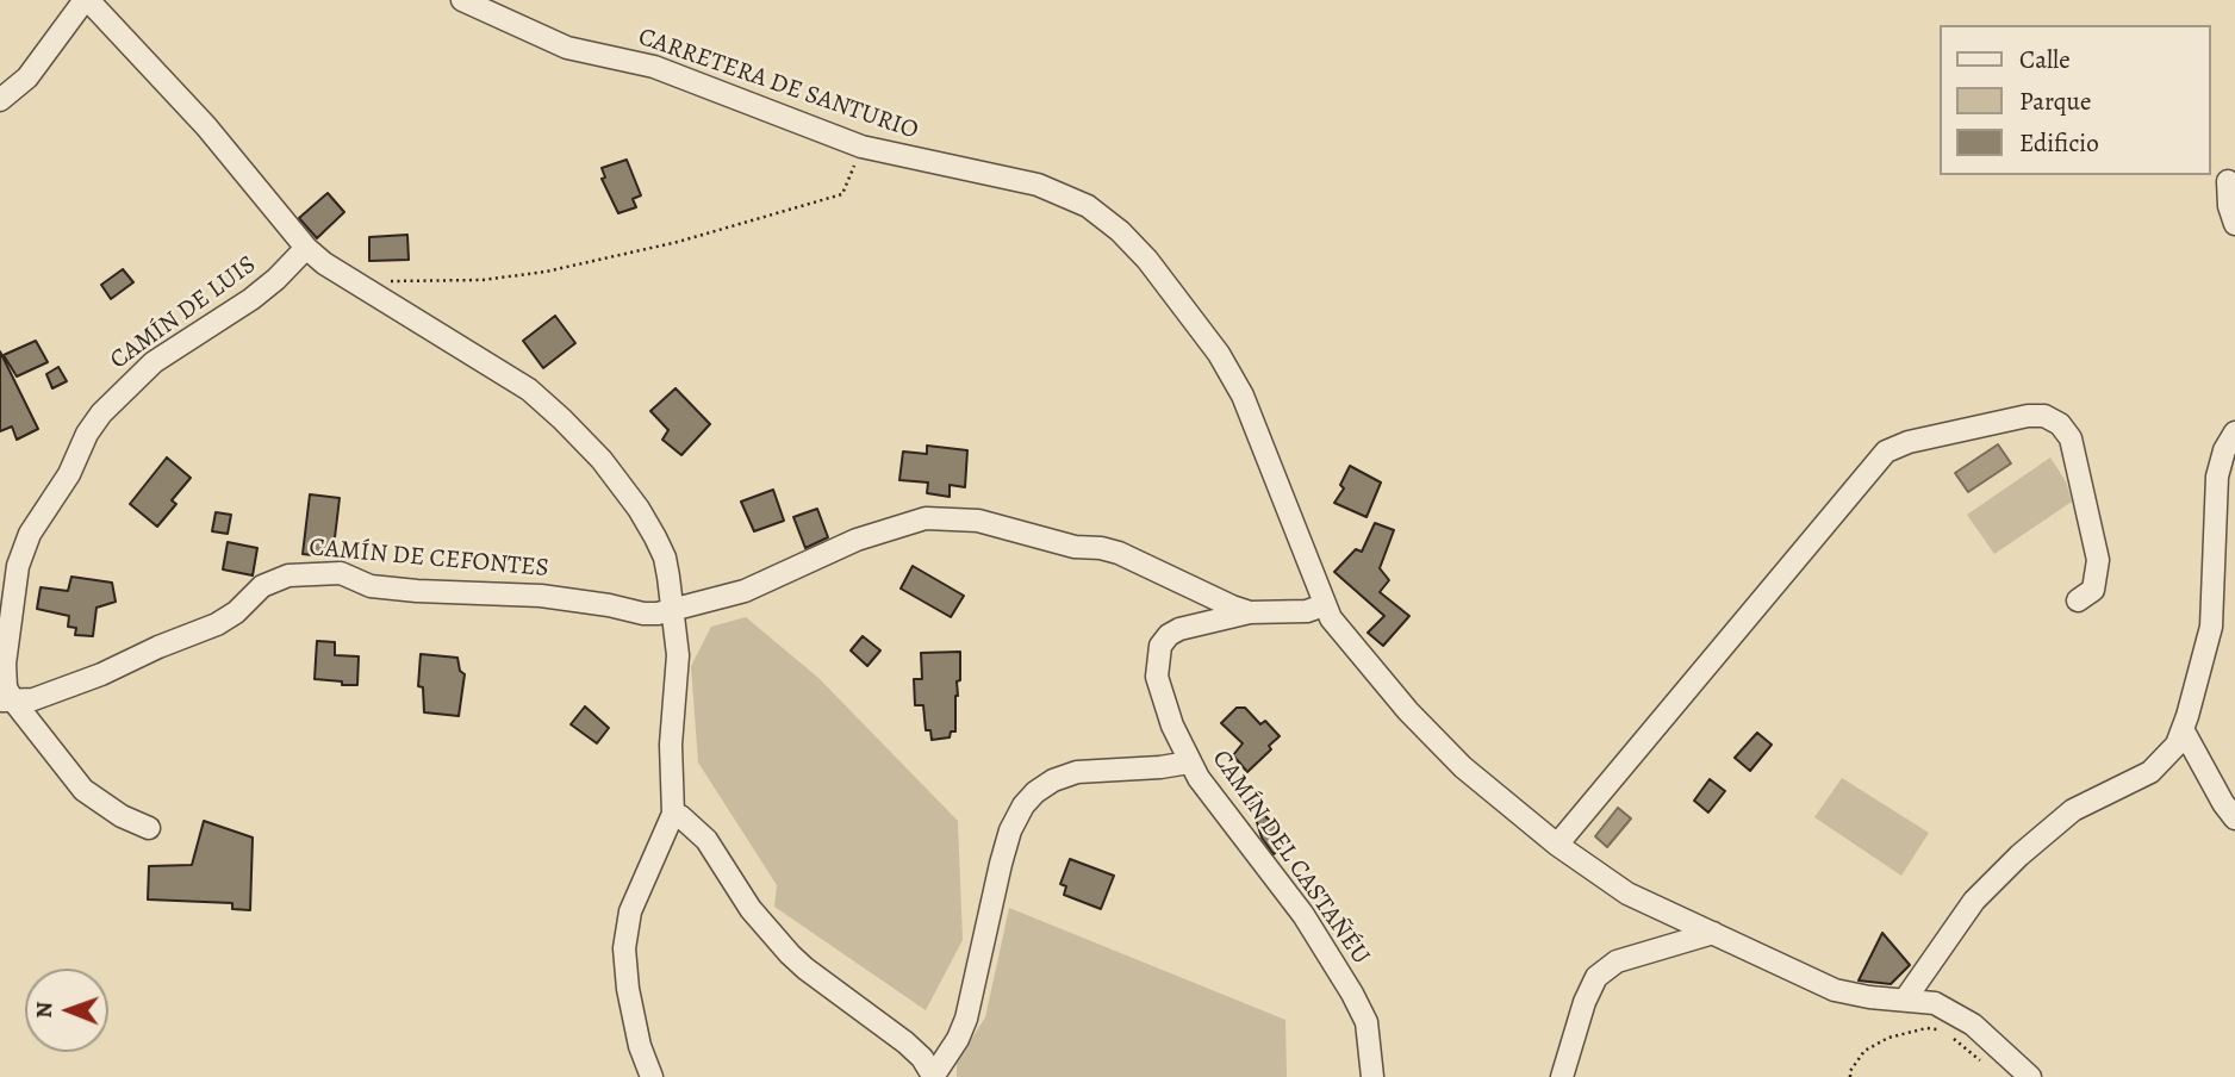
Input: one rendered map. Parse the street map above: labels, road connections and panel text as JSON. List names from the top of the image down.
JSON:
{
  "streets": {
    "street": [
      "CARRETERA DE SANTURIO",
      "CAMÍN DE LUIS",
      "CAMÍN DE CEFONTES",
      "CAMÍN DEL CASTAÑÉU"
    ]
  },
  "crossings": [
    ["CARRETERA DE SANTURIO", "CAMÍN DEL CASTAÑÉU"],
    ["CAMÍN DE LUIS", "CAMÍN DE CEFONTES"],
    ["CAMÍN DE CEFONTES", "CAMÍN DEL CASTAÑÉU"]
  ],
  "legend": ["Calle", "Parque", "Edificio"],
  "north": "left"
}
